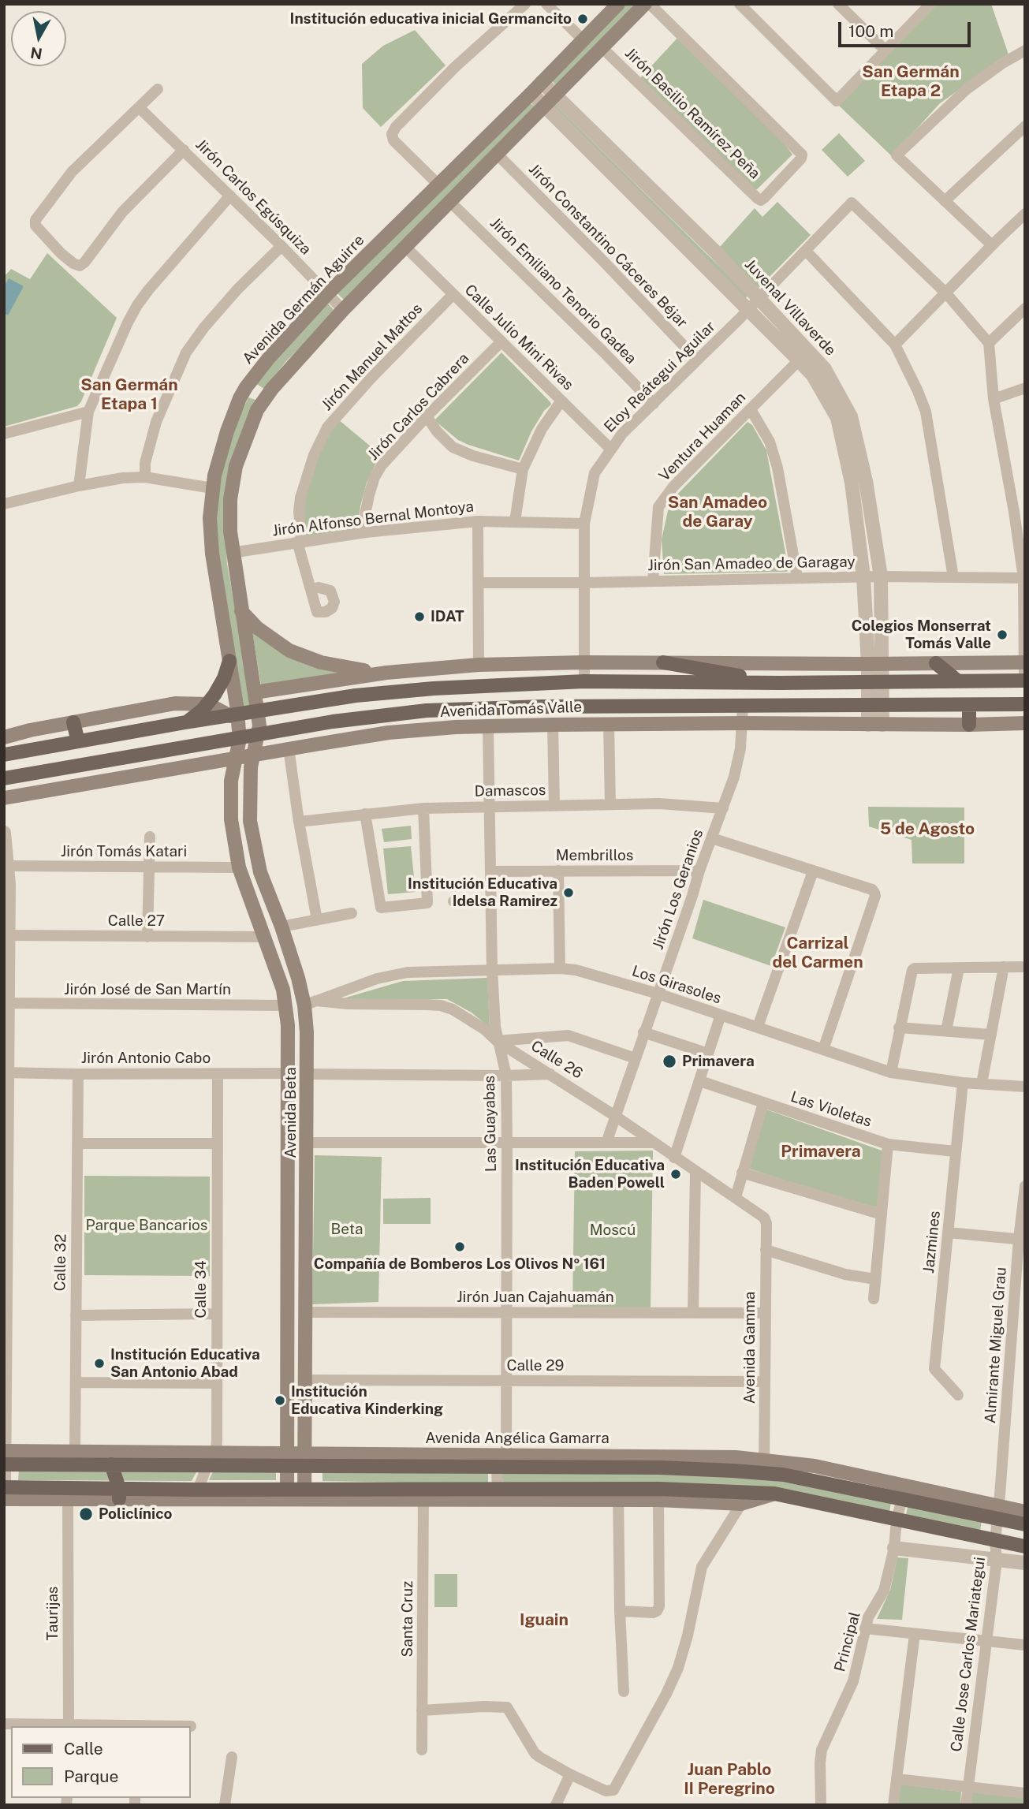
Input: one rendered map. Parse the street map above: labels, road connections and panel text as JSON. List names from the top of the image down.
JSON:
{
  "streets": {
    "main road": [
      "Avenida Germán Aguirre",
      "Avenida Tomás Valle",
      "Avenida Beta",
      "Avenida Angélica Gamarra"
    ],
    "street": [
      "Jirón Basilio Ramírez Peña",
      "Jirón Carlos Egúsquiza",
      "Jirón Constantino Cáceres Béjar",
      "Jirón Emiliano Tenorio Gadea",
      "Juvenal Villaverde",
      "Calle Julio Mini Rivas",
      "Jirón Manuel Mattos",
      "Eloy Reátegui Aguilar",
      "Jirón Carlos Cabrera",
      "Ventura Huaman",
      "Jirón Alfonso Bernal Montoya",
      "Jirón San Amadeo de Garagay",
      "Damascos",
      "Jirón Tomás Katari",
      "Membrillos",
      "Jirón Los Geranios",
      "Calle 27",
      "Los Girasoles",
      "Jirón José de San Martín",
      "Jirón Antonio Cabo",
      "Calle 26",
      "Las Violetas",
      "Las Guayabas",
      "Jazmines",
      "Calle 32",
      "Calle 34",
      "Jirón Juan Cajahuamán",
      "Almirante Miguel Grau",
      "Avenida Gamma",
      "Calle 29",
      "Taurijas",
      "Santa Cruz",
      "Principal",
      "Calle Jose Carlos Mariategui"
    ]
  },
  "crossings": [
    ["Jirón Carlos Egúsquiza", "Avenida Germán Aguirre"],
    ["Jirón Constantino Cáceres Béjar", "Eloy Reátegui Aguilar"],
    ["Jirón Emiliano Tenorio Gadea", "Eloy Reátegui Aguilar"],
    ["Avenida Germán Aguirre", "Juvenal Villaverde"],
    ["Avenida Germán Aguirre", "Avenida Tomás Valle"],
    ["Avenida Germán Aguirre", "Avenida Beta"],
    ["Juvenal Villaverde", "Eloy Reátegui Aguilar"],
    ["Juvenal Villaverde", "Ventura Huaman"],
    ["Juvenal Villaverde", "Jirón San Amadeo de Garagay"],
    ["Juvenal Villaverde", "Avenida Tomás Valle"],
    ["Calle Julio Mini Rivas", "Jirón Manuel Mattos"],
    ["Calle Julio Mini Rivas", "Eloy Reátegui Aguilar"],
    ["Calle Julio Mini Rivas", "Jirón Carlos Cabrera"],
    ["Jirón Manuel Mattos", "Jirón Alfonso Bernal Montoya"],
    ["Eloy Reátegui Aguilar", "Jirón Alfonso Bernal Montoya"],
    ["Eloy Reátegui Aguilar", "Jirón San Amadeo de Garagay"],
    ["Eloy Reátegui Aguilar", "Avenida Tomás Valle"],
    ["Jirón Carlos Cabrera", "Jirón Alfonso Bernal Montoya"],
    ["Ventura Huaman", "Jirón San Amadeo de Garagay"],
    ["Avenida Tomás Valle", "Jirón Los Geranios"],
    ["Avenida Tomás Valle", "Avenida Beta"],
    ["Avenida Tomás Valle", "Las Guayabas"],
    ["Damascos", "Jirón Los Geranios"],
    ["Damascos", "Las Guayabas"],
    ["Jirón Tomás Katari", "Avenida Beta"],
    ["Membrillos", "Jirón Los Geranios"],
    ["Membrillos", "Las Guayabas"],
    ["Jirón Los Geranios", "Los Girasoles"],
    ["Jirón Los Geranios", "Calle 26"],
    ["Calle 27", "Avenida Beta"],
    ["Los Girasoles", "Calle 26"],
    ["Los Girasoles", "Avenida Beta"],
    ["Los Girasoles", "Las Guayabas"],
    ["Los Girasoles", "Jazmines"],
    ["Jirón José de San Martín", "Avenida Beta"],
    ["Jirón Antonio Cabo", "Avenida Beta"],
    ["Jirón Antonio Cabo", "Calle 32"],
    ["Jirón Antonio Cabo", "Calle 34"],
    ["Calle 26", "Avenida Beta"],
    ["Calle 26", "Las Guayabas"],
    ["Calle 26", "Avenida Gamma"],
    ["Las Violetas", "Jazmines"],
    ["Avenida Beta", "Jirón Juan Cajahuamán"],
    ["Avenida Beta", "Calle 29"],
    ["Avenida Beta", "Avenida Angélica Gamarra"],
    ["Las Guayabas", "Jirón Juan Cajahuamán"],
    ["Las Guayabas", "Calle 29"],
    ["Las Guayabas", "Avenida Angélica Gamarra"],
    ["Calle 32", "Avenida Angélica Gamarra"],
    ["Calle 34", "Avenida Angélica Gamarra"],
    ["Jirón Juan Cajahuamán", "Avenida Gamma"],
    ["Almirante Miguel Grau", "Avenida Angélica Gamarra"],
    ["Almirante Miguel Grau", "Calle Jose Carlos Mariategui"],
    ["Avenida Gamma", "Calle 29"],
    ["Avenida Gamma", "Avenida Angélica Gamarra"],
    ["Avenida Angélica Gamarra", "Principal"],
    ["Avenida Angélica Gamarra", "Calle Jose Carlos Mariategui"]
  ],
  "districts": [
    "San Germán Etapa 2",
    "San Germán Etapa 1",
    "San Amadeo de Garay",
    "5 de Agosto",
    "Carrizal del Carmen",
    "Primavera",
    "Iguain",
    "Juan Pablo II Peregrino"
  ],
  "parks": ["Parque Bancarios", "Beta", "Moscú"],
  "places": [
    "Institución educativa inicial Germancito",
    "IDAT",
    "Colegios Monserrat Tomás Valle",
    "Institución Educativa Idelsa Ramirez",
    "Primavera",
    "Institución Educativa Baden Powell",
    "Compañía de Bomberos Los Olivos Nº 161",
    "Institución Educativa San Antonio Abad",
    "Institución Educativa Kinderking",
    "Policlínico"
  ],
  "legend": ["Calle", "Parque"],
  "scale_bar": "100 m",
  "north": "bottom"
}
